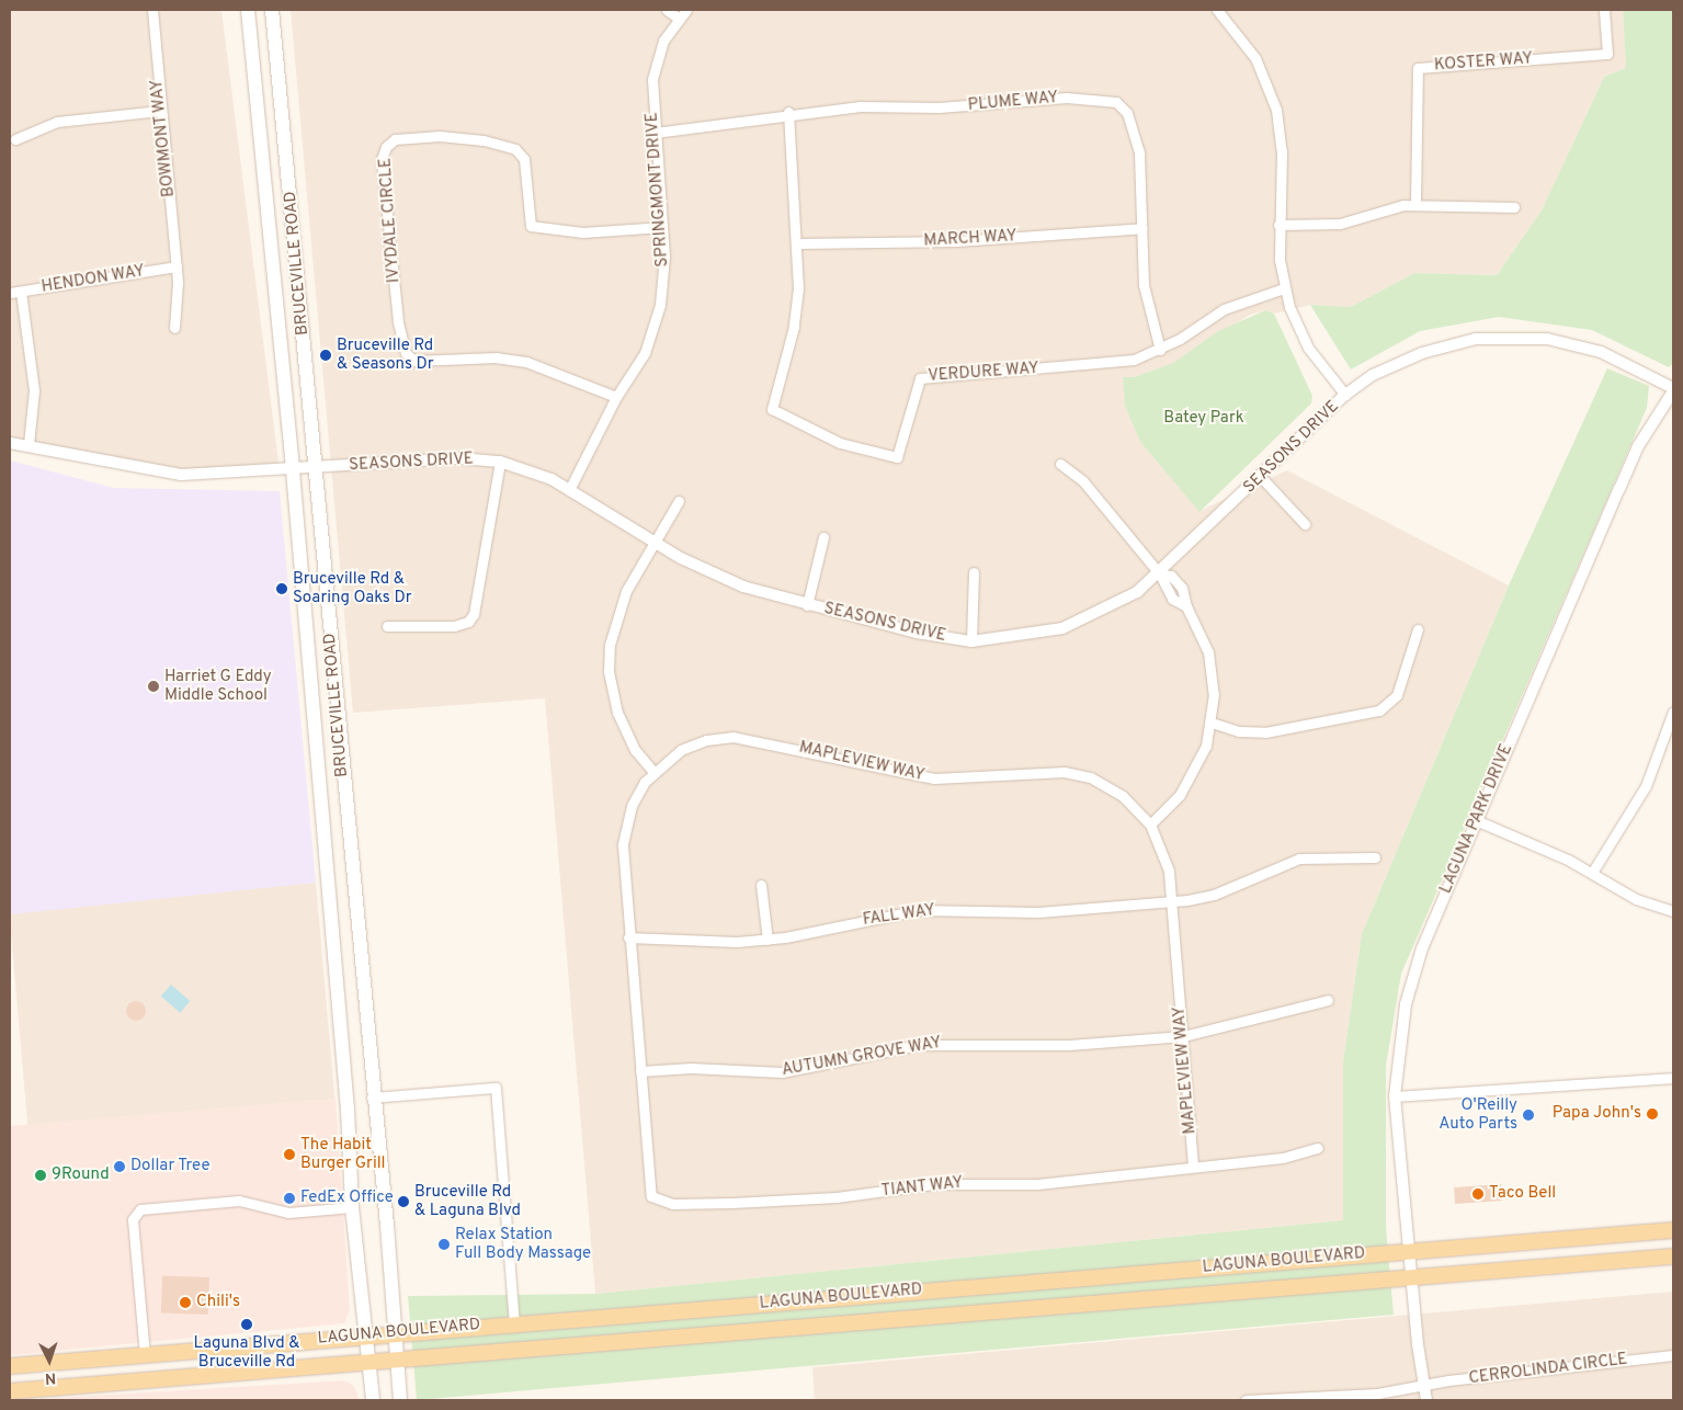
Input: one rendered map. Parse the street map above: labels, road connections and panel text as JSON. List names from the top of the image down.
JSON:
{
  "streets": {
    "main road": ["BRUCEVILLE ROAD", "LAGUNA BOULEVARD"],
    "street": [
      "KOSTER WAY",
      "PLUME WAY",
      "BOWMONT WAY",
      "SPRINGMONT DRIVE",
      "IVYDALE CIRCLE",
      "MARCH WAY",
      "HENDON WAY",
      "VERDURE WAY",
      "SEASONS DRIVE",
      "MAPLEVIEW WAY",
      "LAGUNA PARK DRIVE",
      "FALL WAY",
      "AUTUMN GROVE WAY",
      "TIANT WAY",
      "CERROLINDA CIRCLE"
    ]
  },
  "crossings": [
    ["PLUME WAY", "SPRINGMONT DRIVE"],
    ["PLUME WAY", "MARCH WAY"],
    ["PLUME WAY", "VERDURE WAY"],
    ["BOWMONT WAY", "HENDON WAY"],
    ["SPRINGMONT DRIVE", "IVYDALE CIRCLE"],
    ["SPRINGMONT DRIVE", "SEASONS DRIVE"],
    ["MARCH WAY", "VERDURE WAY"],
    ["BRUCEVILLE ROAD", "SEASONS DRIVE"],
    ["BRUCEVILLE ROAD", "LAGUNA BOULEVARD"],
    ["SEASONS DRIVE", "LAGUNA PARK DRIVE"],
    ["MAPLEVIEW WAY", "FALL WAY"],
    ["MAPLEVIEW WAY", "AUTUMN GROVE WAY"],
    ["MAPLEVIEW WAY", "TIANT WAY"],
    ["LAGUNA PARK DRIVE", "LAGUNA BOULEVARD"],
    ["LAGUNA PARK DRIVE", "CERROLINDA CIRCLE"]
  ],
  "parks": ["Batey Park"],
  "places": [
    "Bruceville Rd & Seasons Dr",
    "Bruceville Rd & Soaring Oaks Dr",
    "Harriet G Eddy Middle School",
    "Papa John's",
    "O'Reilly Auto Parts",
    "The Habit Burger Grill",
    "Dollar Tree",
    "9Round",
    "Taco Bell",
    "FedEx Office",
    "Bruceville Rd & Laguna Blvd",
    "Relax Station Full Body Massage",
    "Chili's",
    "Laguna Blvd & Bruceville Rd"
  ],
  "north": "bottom"
}
